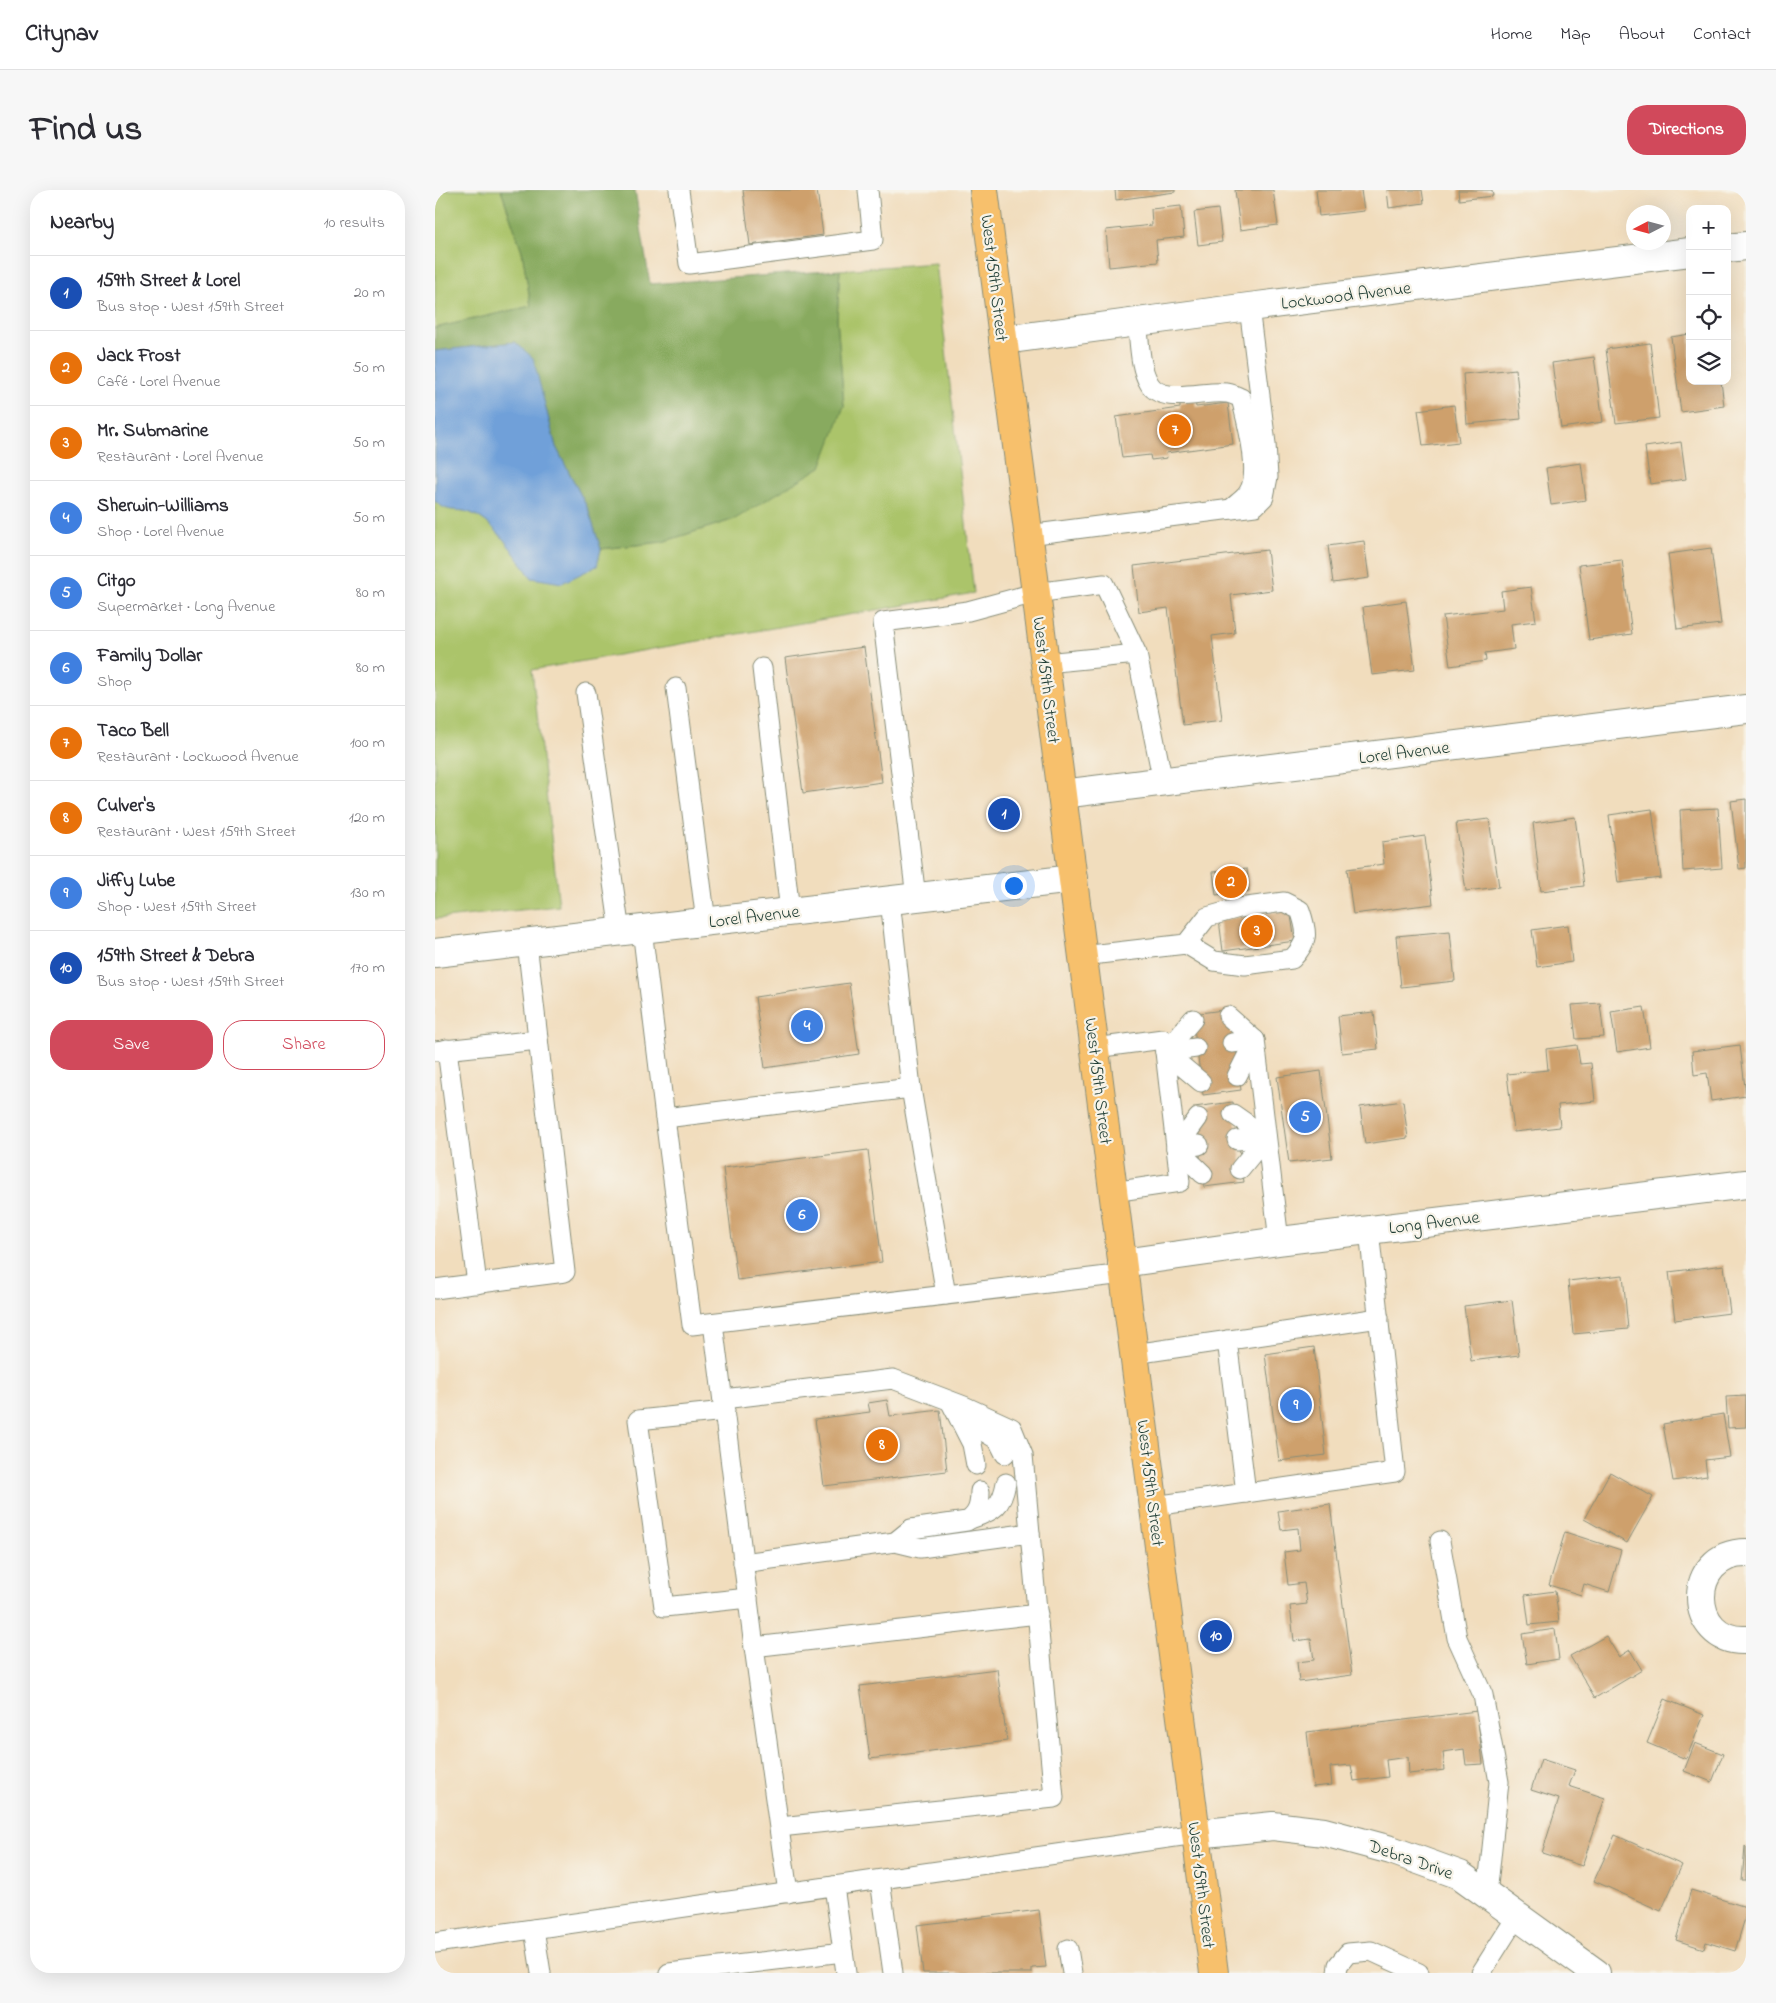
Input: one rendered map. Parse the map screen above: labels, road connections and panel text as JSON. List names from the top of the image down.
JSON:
{
  "streets": {
    "main road": ["West 159th Street"],
    "street": [
      "Lockwood Avenue",
      "Lorel Avenue",
      "Long Avenue",
      "Debra Drive"
    ]
  },
  "crossings": [
    ["West 159th Street", "Lockwood Avenue"],
    ["West 159th Street", "Lorel Avenue"],
    ["West 159th Street", "Long Avenue"],
    ["West 159th Street", "Debra Drive"]
  ],
  "north": "left",
  "page": {
    "header": "Citynav",
    "nav": [
      "Home",
      "Map",
      "About",
      "Contact"
    ],
    "title": "Find us",
    "buttons": [
      "Directions",
      ["Save", "Share"]
    ],
    "heading": ["Nearby", "10 results"],
    "map_buttons": ["+", "−"],
    "list": [
      {
        "mark": "1",
        "name": "159th Street & Lorel",
        "note": "Bus stop · West 159th Street",
        "value": "20 m"
      },
      {
        "mark": "2",
        "name": "Jack Frost",
        "note": "Café · Lorel Avenue",
        "value": "50 m"
      },
      {
        "mark": "3",
        "name": "Mr. Submarine",
        "note": "Restaurant · Lorel Avenue",
        "value": "50 m"
      },
      {
        "mark": "4",
        "name": "Sherwin-Williams",
        "note": "Shop · Lorel Avenue",
        "value": "50 m"
      },
      {
        "mark": "5",
        "name": "Citgo",
        "note": "Supermarket · Long Avenue",
        "value": "80 m"
      },
      {
        "mark": "6",
        "name": "Family Dollar",
        "note": "Shop",
        "value": "80 m"
      },
      {
        "mark": "7",
        "name": "Taco Bell",
        "note": "Restaurant · Lockwood Avenue",
        "value": "100 m"
      },
      {
        "mark": "8",
        "name": "Culver's",
        "note": "Restaurant · West 159th Street",
        "value": "120 m"
      },
      {
        "mark": "9",
        "name": "Jiffy Lube",
        "note": "Shop · West 159th Street",
        "value": "130 m"
      },
      {
        "mark": "10",
        "name": "159th Street & Debra",
        "note": "Bus stop · West 159th Street",
        "value": "170 m"
      }
    ],
    "pins": [
      "7",
      "1",
      "2",
      "3",
      "4",
      "5",
      "6",
      "9",
      "8",
      "10"
    ]
  }
}
